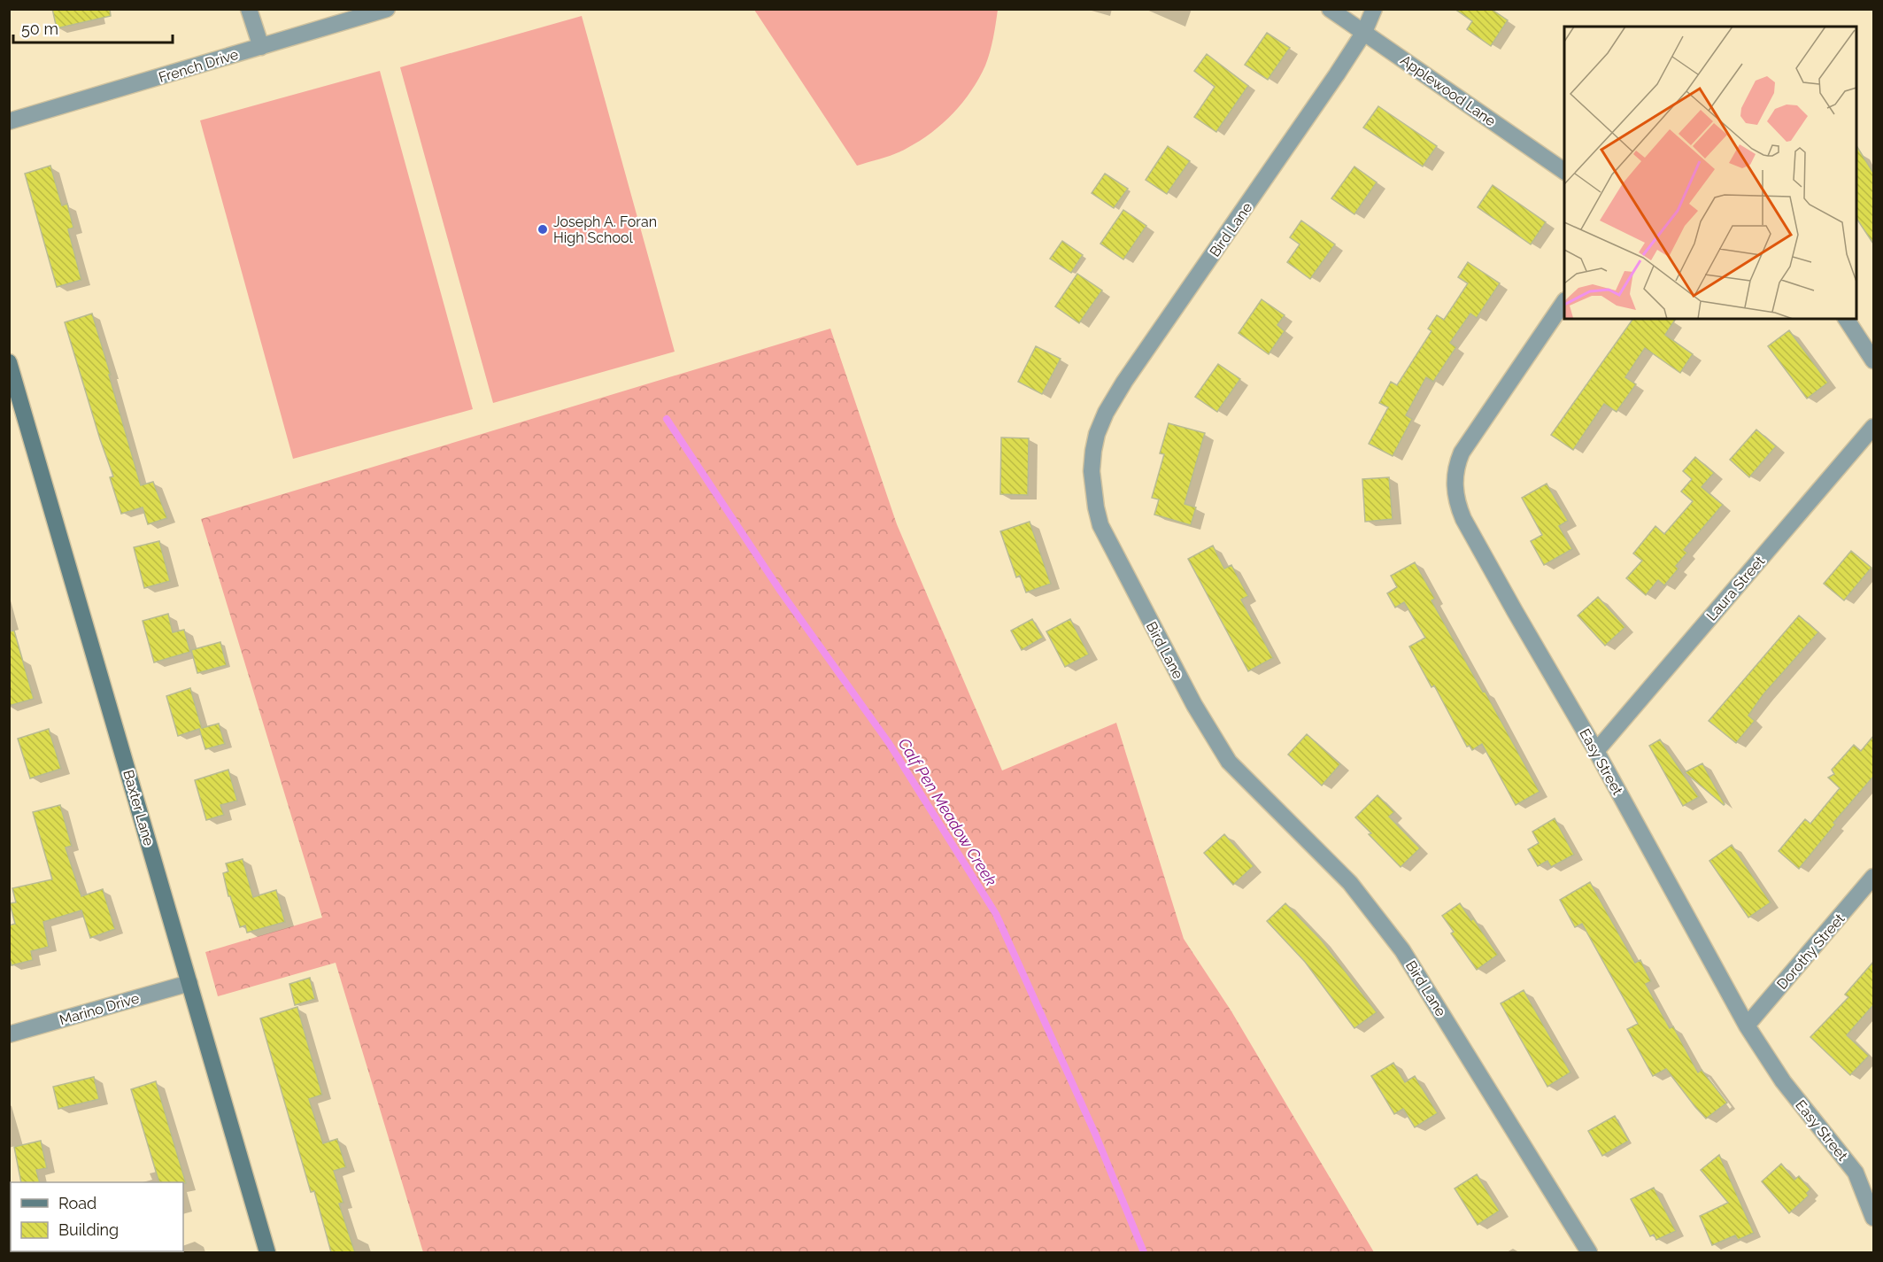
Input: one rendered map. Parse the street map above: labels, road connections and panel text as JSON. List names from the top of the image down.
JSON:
{
  "streets": {
    "street": [
      "French Drive",
      "Applewood Lane",
      "Bird Lane",
      "Laura Street",
      "Easy Street",
      "Baxter Lane",
      "Dorothy Street",
      "Marino Drive"
    ]
  },
  "crossings": [
    ["Applewood Lane", "Bird Lane"],
    ["Laura Street", "Easy Street"],
    ["Easy Street", "Dorothy Street"],
    ["Baxter Lane", "Marino Drive"]
  ],
  "water": ["Calf Pen Meadow Creek"],
  "places": ["Joseph A. Foran High School"],
  "legend": ["Road", "Building"],
  "scale_bar": "50 m"
}
